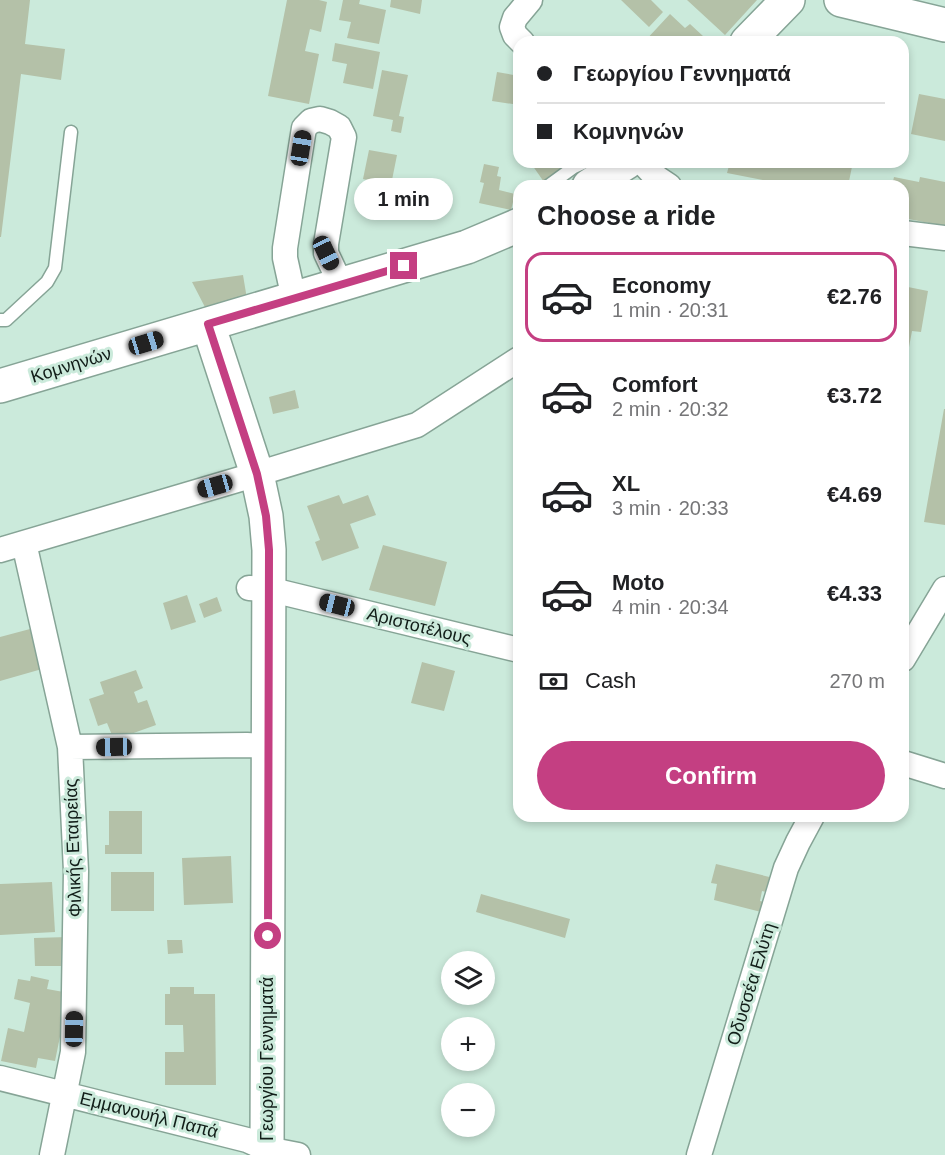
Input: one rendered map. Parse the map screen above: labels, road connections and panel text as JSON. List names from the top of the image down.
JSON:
{
  "streets": {
    "street": [
      "Κομνηνών",
      "Αριστοτέλους",
      "Φιλικής Εταιρείας",
      "Οδυσσέα Ελύτη",
      "Γεωργίου Γεννηματά",
      "Εμμανουήλ Παπά"
    ]
  },
  "crossings": [
    ["Κομνηνών", "Γεωργίου Γεννηματά"],
    ["Αριστοτέλους", "Γεωργίου Γεννηματά"],
    ["Φιλικής Εταιρείας", "Εμμανουήλ Παπά"],
    ["Γεωργίου Γεννηματά", "Εμμανουήλ Παπά"]
  ],
  "page": {
    "banner": ["Γεωργίου Γεννηματά", "Κομνηνών"],
    "bubble": "1 min",
    "heading": "Choose a ride",
    "list": [
      {
        "name": "Economy",
        "note": "1 min · 20:31",
        "value": "€2.76"
      },
      {
        "name": "Comfort",
        "note": "2 min · 20:32",
        "value": "€3.72"
      },
      {
        "name": "XL",
        "note": "3 min · 20:33",
        "value": "€4.69"
      },
      {
        "name": "Moto",
        "note": "4 min · 20:34",
        "value": "€4.33"
      }
    ],
    "pay": ["Cash", "270 m"],
    "buttons": "Confirm",
    "map_buttons": ["+", "−"]
  }
}
